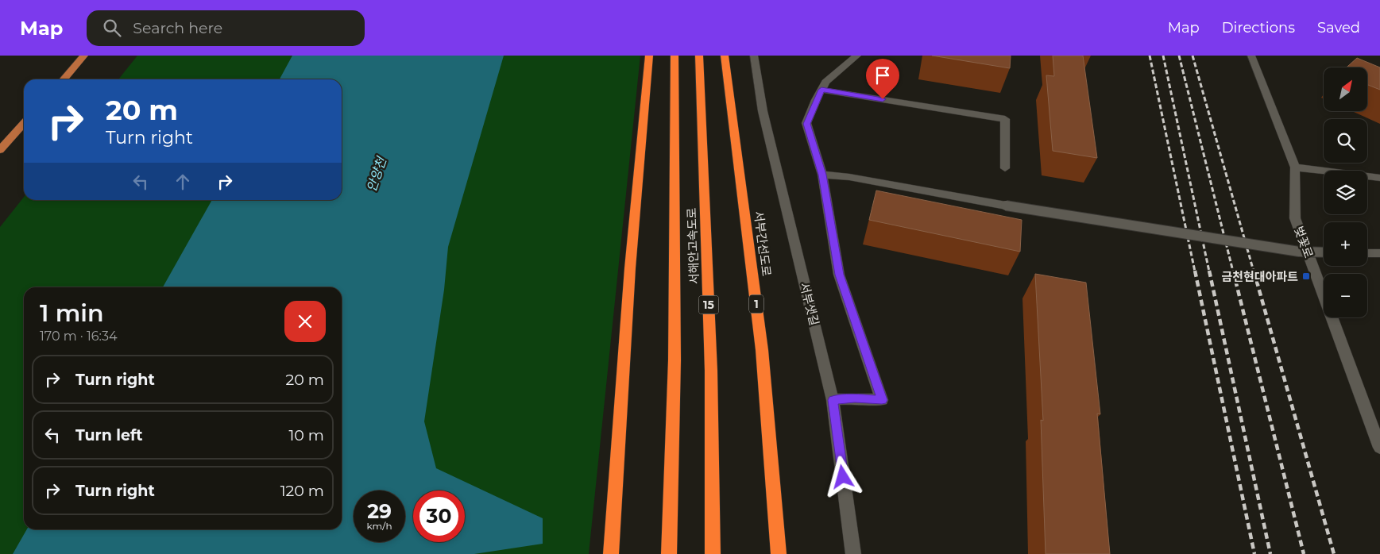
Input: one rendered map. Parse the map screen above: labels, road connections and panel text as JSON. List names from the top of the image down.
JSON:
{
  "streets": {
    "highway": [
      "서부간선도로",
      "서해안고속도로",
      "1",
      "15"
    ],
    "street": ["벚꽃로", "서부샛길"]
  },
  "water": ["안양천"],
  "places": {
    "transit": ["금천현대아파트"]
  },
  "north": "top right",
  "page": {
    "header": "Map",
    "search": "Search here",
    "nav": ["Map", "Directions", "Saved"],
    "map_buttons": ["+", "−"],
    "turn": ["20 m", "Turn right"],
    "heading": ["1 min", "170 m · 16:34"],
    "list": [
      {
        "name": "Turn right",
        "value": "20 m"
      },
      {
        "name": "Turn left",
        "value": "10 m"
      },
      {
        "name": "Turn right",
        "value": "120 m"
      }
    ],
    "speed": "29 km/h",
    "limit": "30"
  }
}
